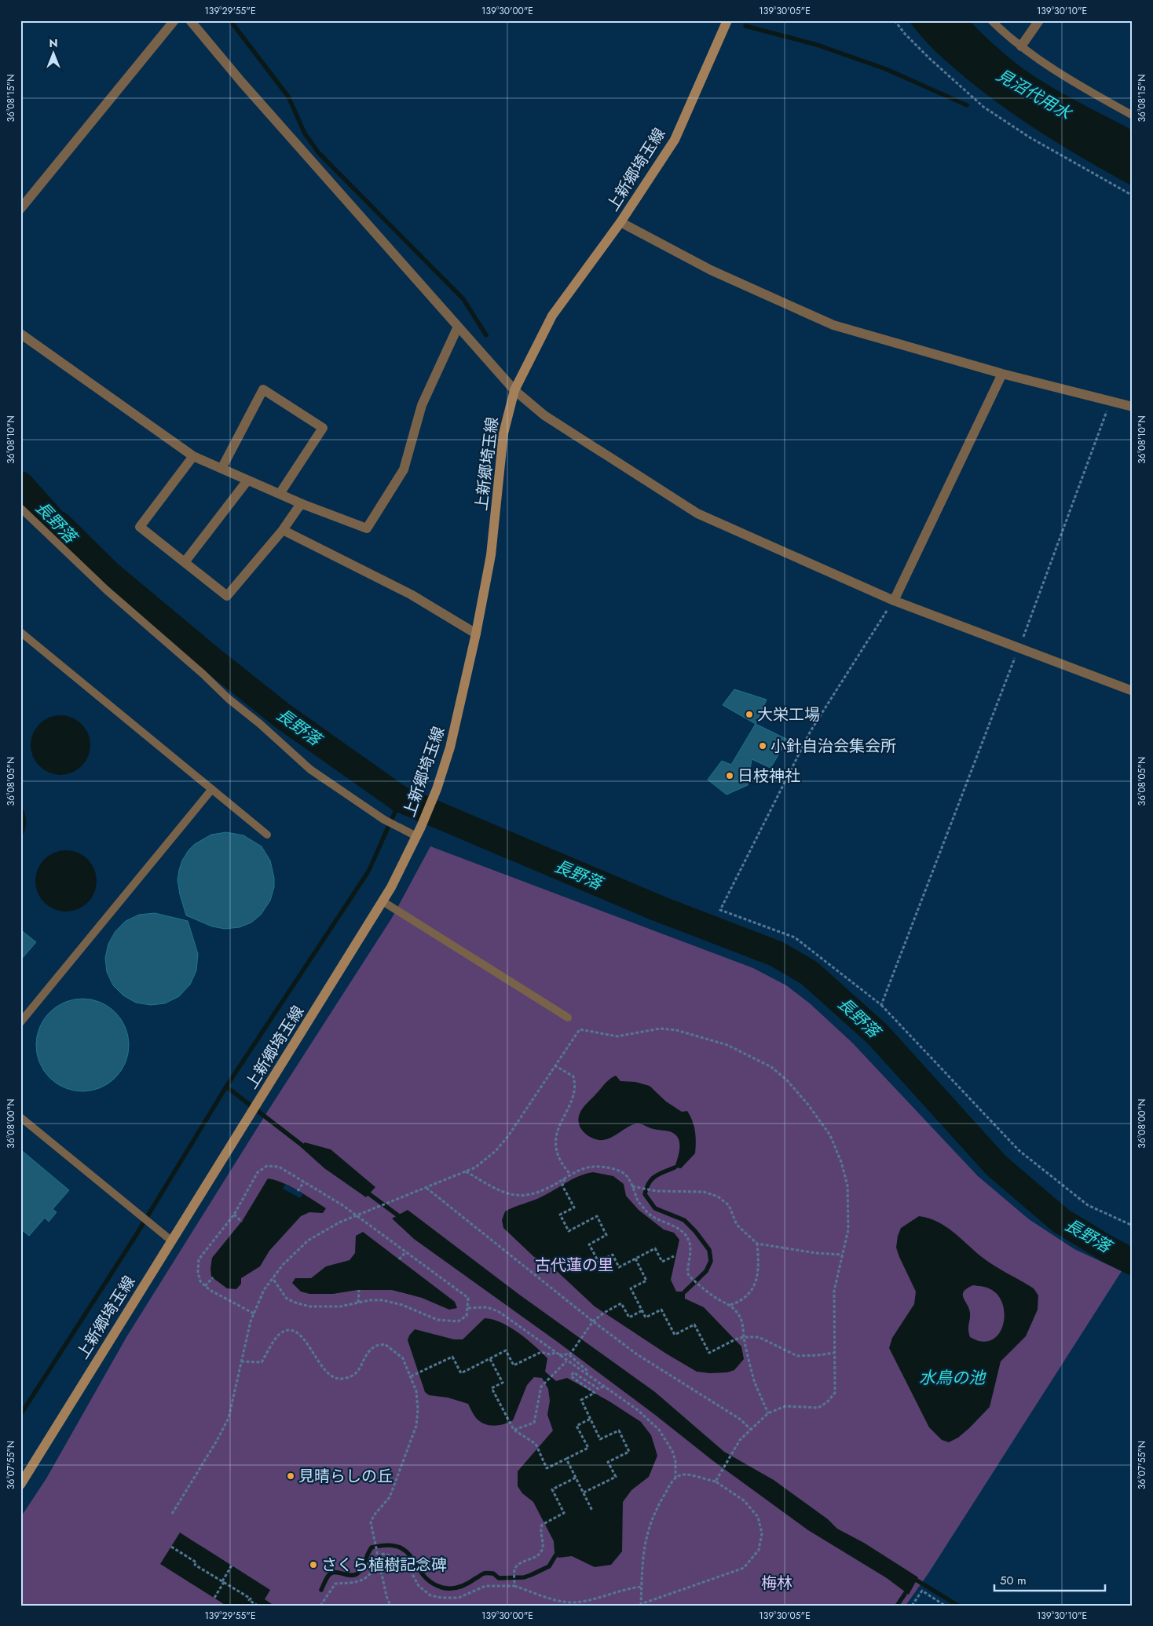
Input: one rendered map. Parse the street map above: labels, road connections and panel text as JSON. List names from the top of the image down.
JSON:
{
  "streets": {
    "main road": ["上新郷埼玉線"]
  },
  "water": ["見沼代用水", "長野落", "水鳥の池"],
  "parks": ["古代蓮の里", "梅林"],
  "places": [
    "大栄工場",
    "小針自治会集会所",
    "日枝神社",
    "見晴らしの丘",
    "さくら植樹記念碑"
  ],
  "scale_bar": "50 m",
  "north": "top",
  "coordinates": [
    "139°29'55\"E",
    "139°30'00\"E",
    "139°30'05\"E",
    "139°30'10\"E",
    "36°08'15\"N",
    "36°08'10\"N",
    "36°08'05\"N",
    "36°08'00\"N",
    "36°07'55\"N"
  ]
}
